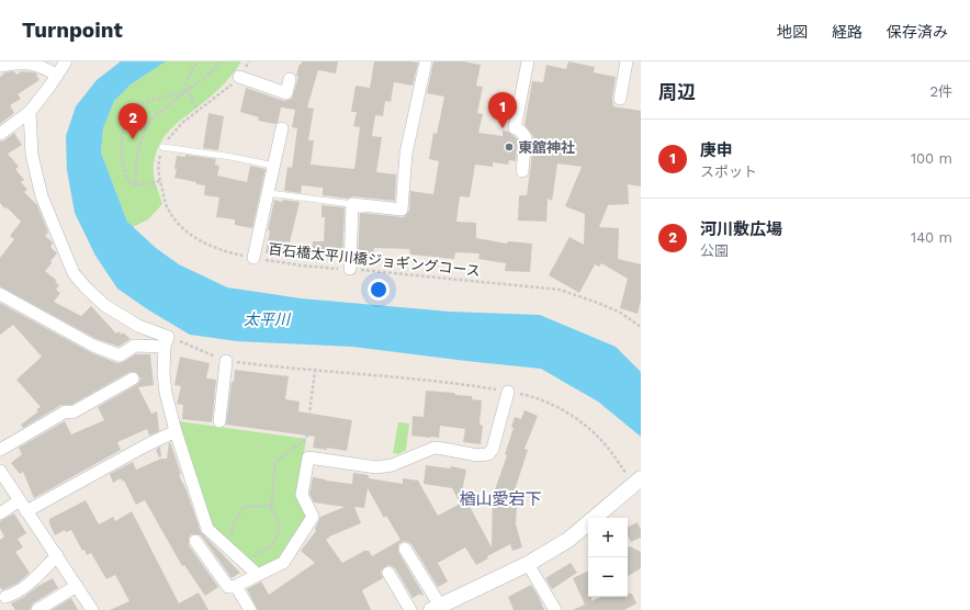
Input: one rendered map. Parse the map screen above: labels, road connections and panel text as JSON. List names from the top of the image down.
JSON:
{
  "streets": {
    "path": ["百石橋太平川橋ジョギングコース"]
  },
  "districts": ["楢山愛宕下"],
  "water": ["太平川"],
  "places": ["東舘神社"],
  "page": {
    "header": "Turnpoint",
    "nav": ["地図", "経路", "保存済み"],
    "heading": ["周辺", "2件"],
    "pins": ["1", "2"],
    "list": [
      {
        "mark": "1",
        "name": "庚申",
        "note": "スポット",
        "value": "100 m"
      },
      {
        "mark": "2",
        "name": "河川敷広場",
        "note": "公園",
        "value": "140 m"
      }
    ],
    "map_buttons": ["+", "−"]
  }
}
